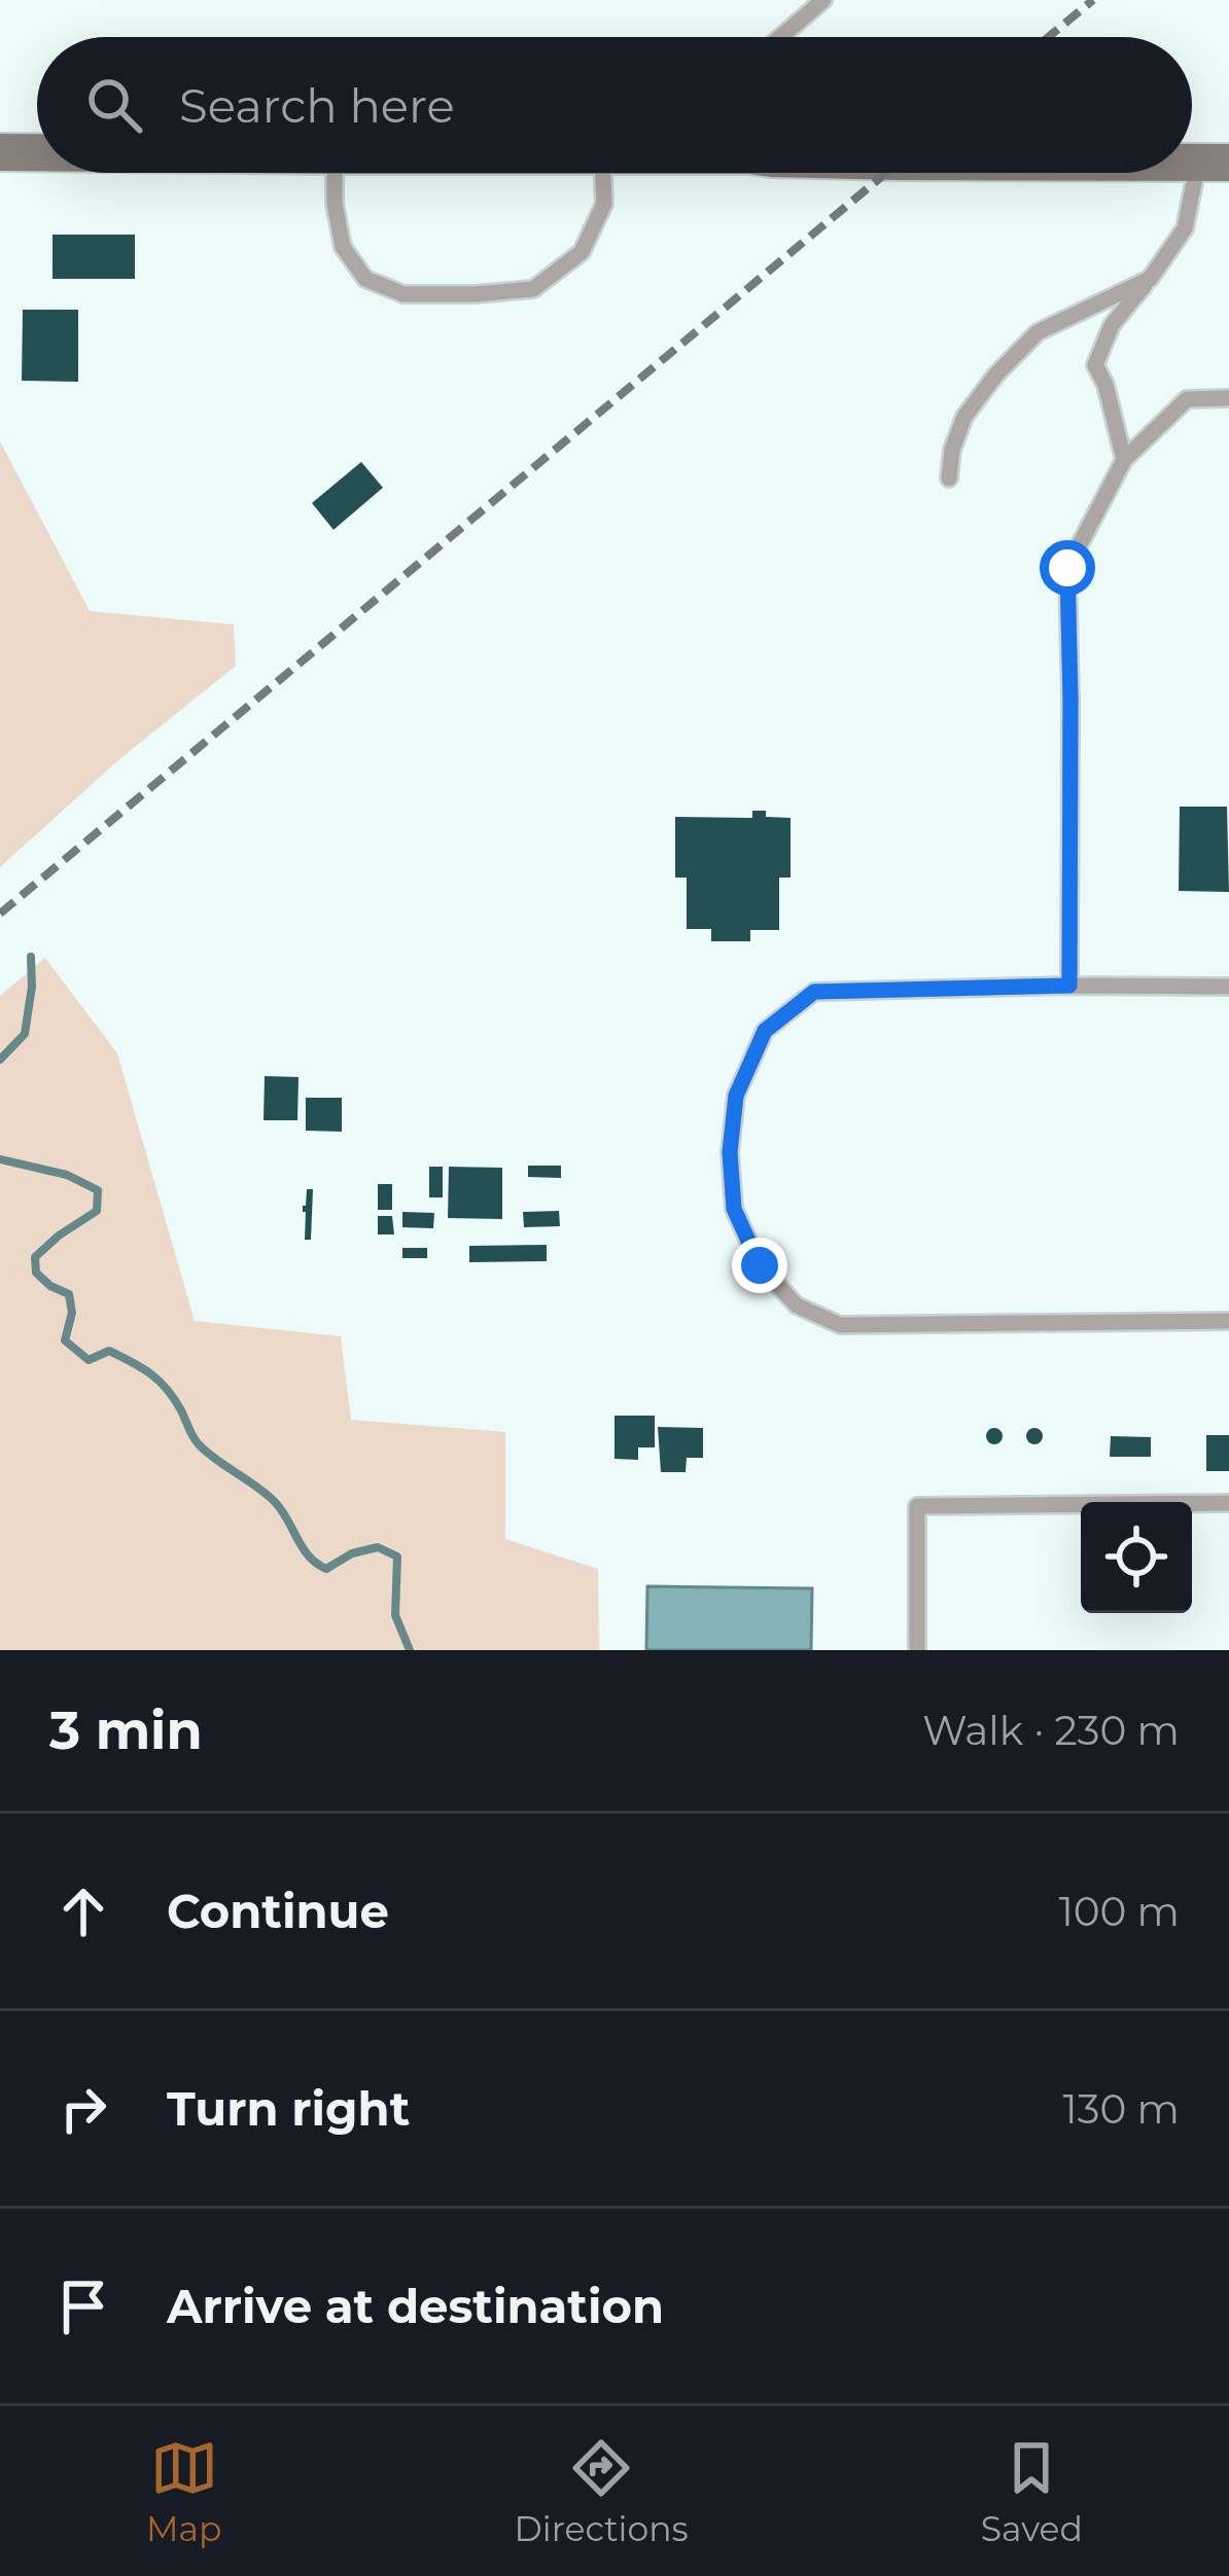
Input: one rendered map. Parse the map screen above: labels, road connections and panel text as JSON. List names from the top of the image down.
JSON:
{
  "page": {
    "search": "Search here",
    "heading": ["3 min", "Walk · 230 m"],
    "list": [
      ["Continue", "100 m"],
      ["Turn right", "130 m"],
      "Arrive at destination"
    ],
    "nav": ["Map", "Directions", "Saved"]
  }
}
